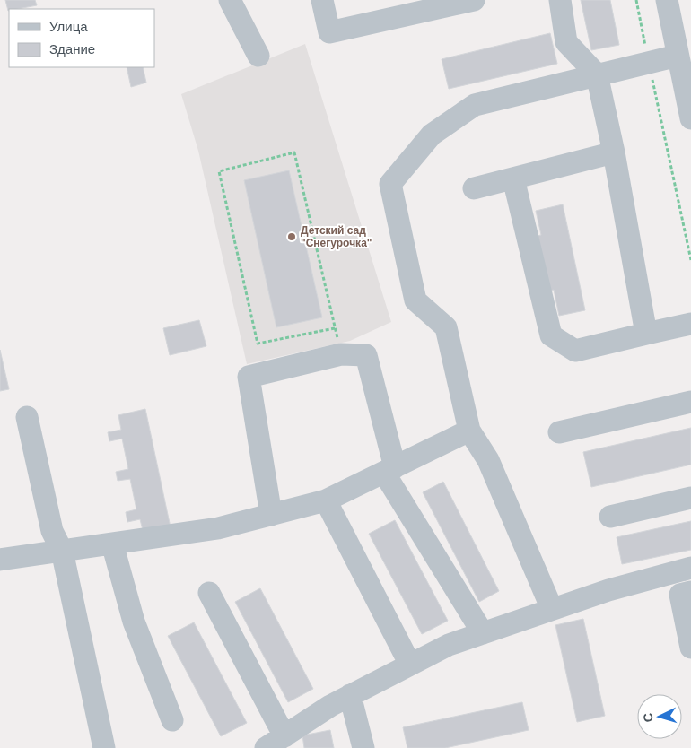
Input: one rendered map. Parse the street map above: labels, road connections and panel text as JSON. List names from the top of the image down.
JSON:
{
  "places": ["Детский сад \"Снегурочка\""],
  "legend": ["Улица", "Здание"],
  "north": "left"
}
